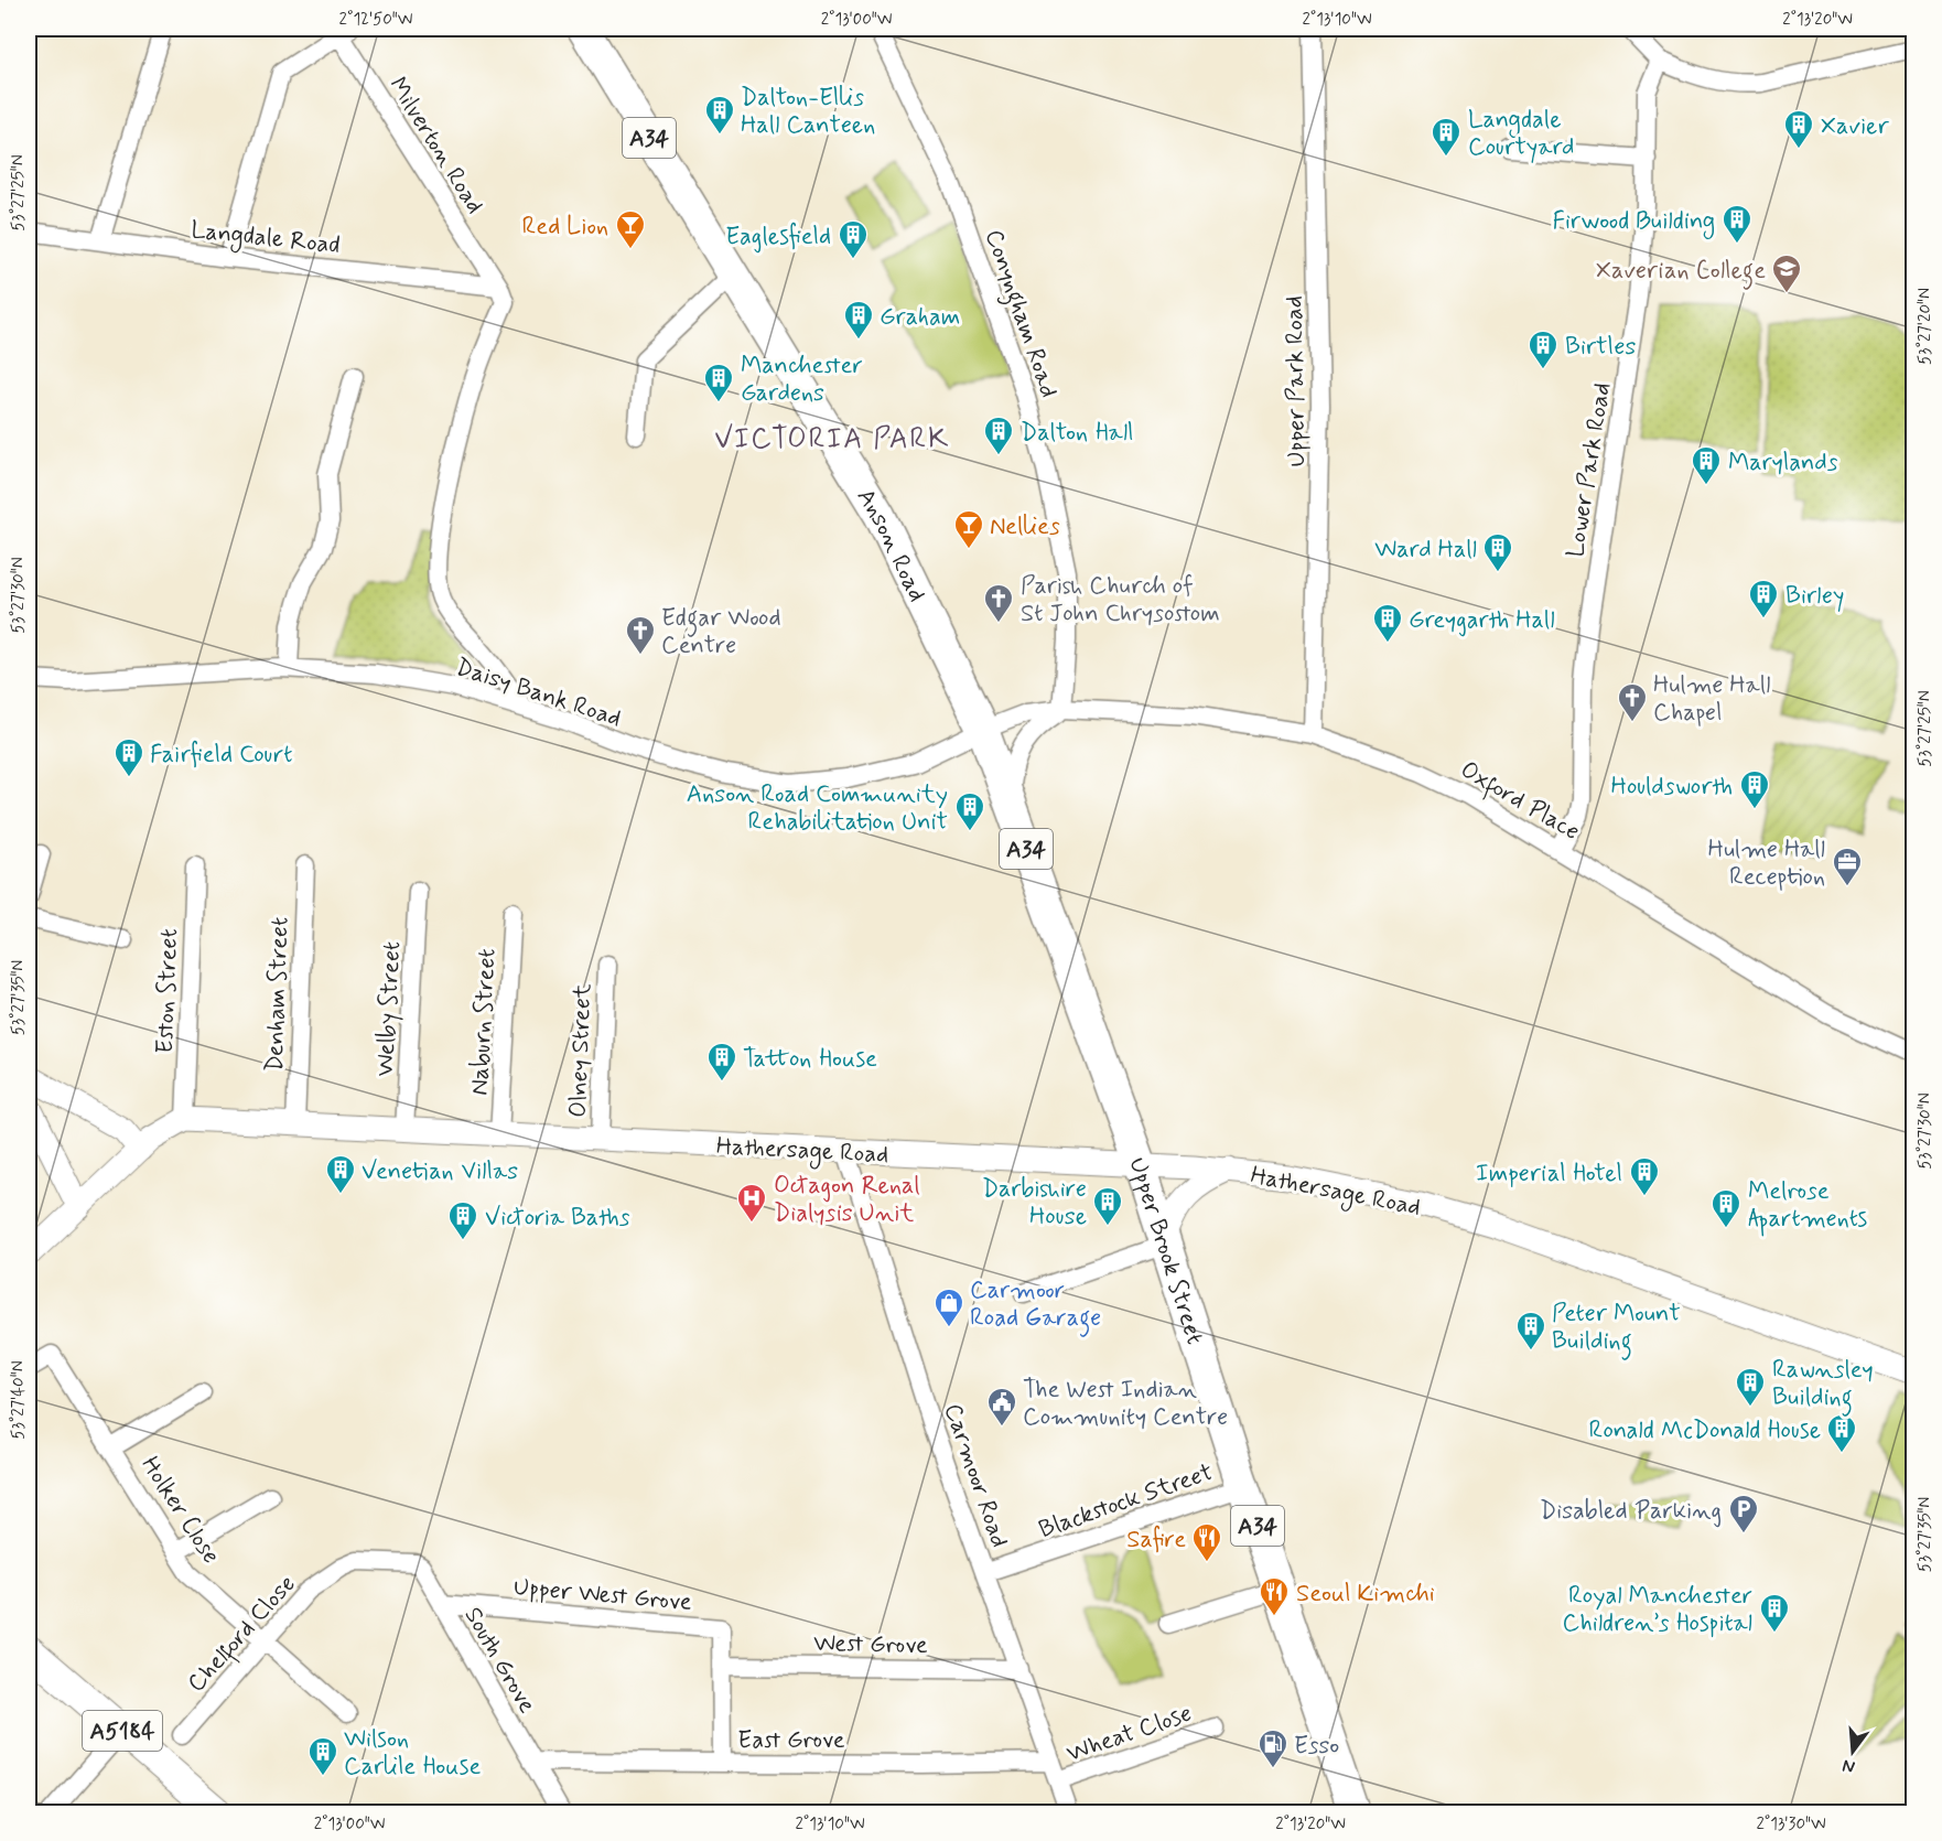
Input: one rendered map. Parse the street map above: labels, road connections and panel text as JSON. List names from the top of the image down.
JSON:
{
  "streets": {
    "highway": ["A34", "Anson Road", "Upper Brook Street"],
    "main road": ["A5184"],
    "street": [
      "Milverton Road",
      "Langdale Road",
      "Conyngham Road",
      "Upper Park Road",
      "Lower Park Road",
      "Daisy Bank Road",
      "Oxford Place",
      "Eston Street",
      "Denham Street",
      "Welby Street",
      "Naburn Street",
      "Olney Street",
      "Hathersage Road",
      "Carmoor Road",
      "Blackstock Street",
      "Holker Close",
      "Upper West Grove",
      "Chelford Close",
      "West Grove",
      "South Grove",
      "Wheat Close",
      "East Grove"
    ]
  },
  "crossings": [
    ["Milverton Road", "Langdale Road"],
    ["Conyngham Road", "Oxford Place"],
    ["Upper Park Road", "Oxford Place"],
    ["Lower Park Road", "Oxford Place"],
    ["Anson Road", "Daisy Bank Road"],
    ["Anson Road", "Oxford Place"],
    ["Anson Road", "Upper Brook Street"],
    ["Daisy Bank Road", "Oxford Place"],
    ["Eston Street", "Hathersage Road"],
    ["Denham Street", "Hathersage Road"],
    ["Welby Street", "Hathersage Road"],
    ["Naburn Street", "Hathersage Road"],
    ["Olney Street", "Hathersage Road"],
    ["Hathersage Road", "Upper Brook Street"],
    ["Hathersage Road", "Carmoor Road"],
    ["Upper Brook Street", "Blackstock Street"],
    ["Carmoor Road", "Blackstock Street"],
    ["Carmoor Road", "West Grove"],
    ["Carmoor Road", "Wheat Close"],
    ["Carmoor Road", "East Grove"],
    ["Holker Close", "Chelford Close"],
    ["Upper West Grove", "West Grove"],
    ["Upper West Grove", "South Grove"],
    ["Chelford Close", "South Grove"],
    ["South Grove", "East Grove"]
  ],
  "districts": ["VICTORIA PARK"],
  "places": {
    "building": [
      "Dalton-Ellis Hall Canteen",
      "Xavier",
      "Langdale Courtyard",
      "Firwood Building",
      "Eaglesfield",
      "Graham",
      "Birtles",
      "Manchester Gardens",
      "Dalton Hall",
      "Marylands",
      "Ward Hall",
      "Birley",
      "Greygarth Hall",
      "Fairfield Court",
      "Houldsworth",
      "Anson Road Community Rehabilitation Unit",
      "Tatton House",
      "Venetian Villas",
      "Imperial Hotel",
      "Darbishire House",
      "Melrose Apartments",
      "Victoria Baths",
      "Peter Mount Building",
      "Rawnsley Building",
      "Ronald McDonald House",
      "Royal Manchester Children’s Hospital",
      "Wilson Carlile House"
    ],
    "bar": ["Red Lion", "Nellies"],
    "school or university": ["Xaverian College"],
    "church": ["Parish Church of St John Chrysostom", "Edgar Wood Centre", "Hulme Hall Chapel"],
    "office": ["Hulme Hall Reception"],
    "hospital": ["Octagon Renal Dialysis Unit"],
    "shop": ["Carmoor Road Garage"],
    "public building": ["The West Indian Community Centre"],
    "parking": ["Disabled Parking"],
    "restaurant": ["Safire", "Seoul Kimchi"],
    "fuel station": ["Esso"]
  },
  "north": "bottom",
  "coordinates": [
    "2°12'50\"W",
    "2°13'00\"W",
    "2°13'10\"W",
    "2°13'20\"W",
    "53°27'25\"N",
    "53°27'20\"N",
    "53°27'30\"N",
    "53°27'35\"N",
    "53°27'40\"N",
    "2°13'30\"W"
  ]
}
